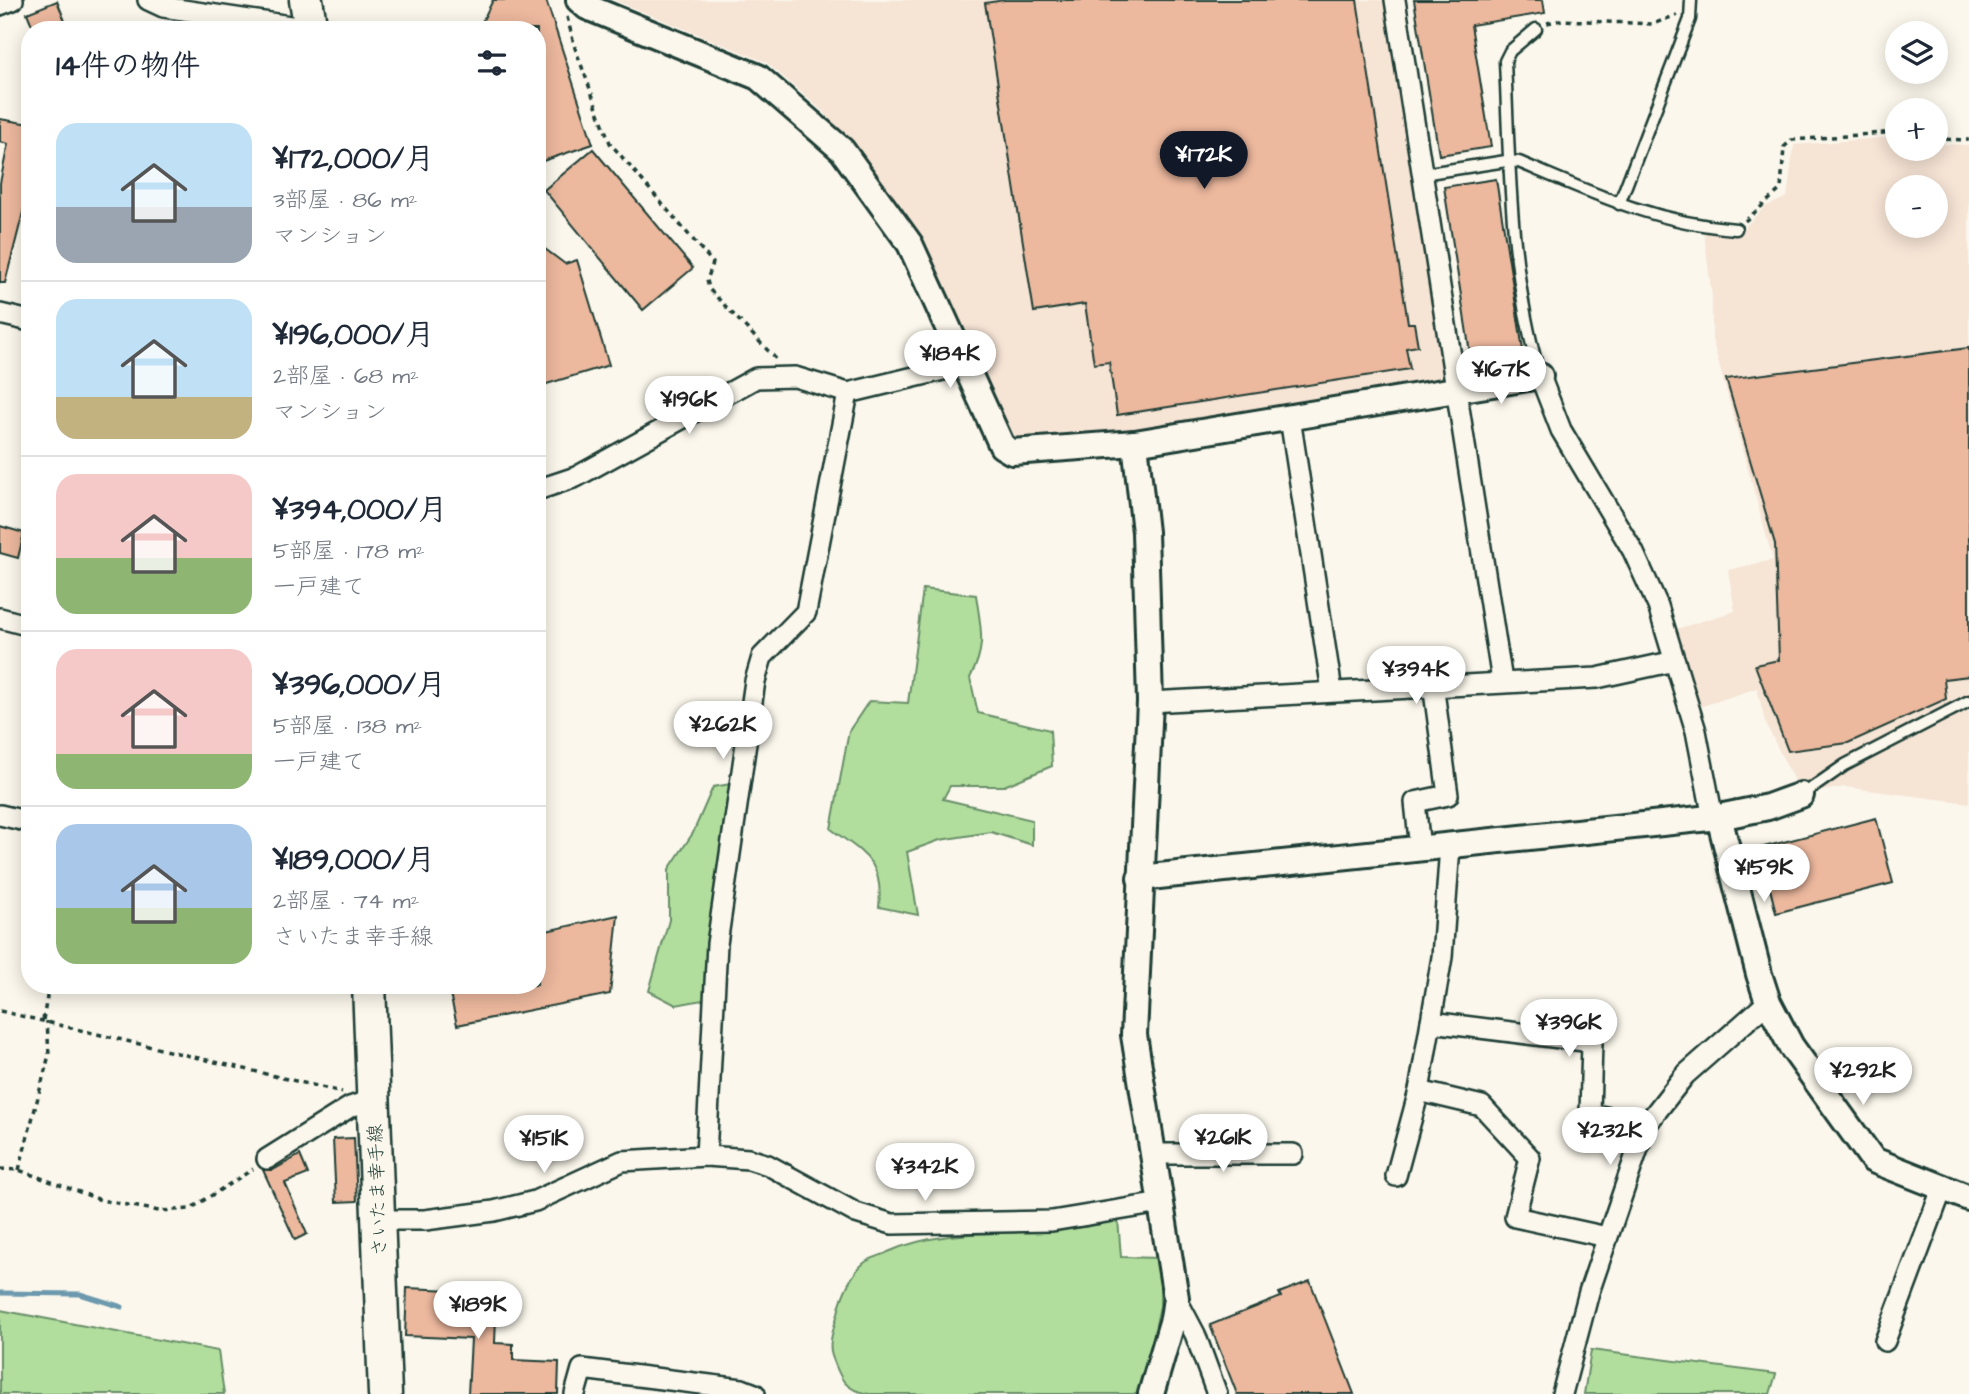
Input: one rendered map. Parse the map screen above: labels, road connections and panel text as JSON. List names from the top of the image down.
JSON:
{
  "streets": {
    "main road": ["さいたま幸手線"]
  },
  "page": {
    "map_buttons": ["+", "−"],
    "heading": "14件の物件",
    "list": [
      {
        "name": "¥172,000/月",
        "note": "3部屋 · 86 m² · マンション"
      },
      {
        "name": "¥196,000/月",
        "note": "2部屋 · 68 m² · マンション"
      },
      {
        "name": "¥394,000/月",
        "note": "5部屋 · 178 m² · 一戸建て"
      },
      {
        "name": "¥396,000/月",
        "note": "5部屋 · 138 m² · 一戸建て"
      },
      {
        "name": "¥189,000/月",
        "note": "2部屋 · 74 m² · さいたま幸手線"
      }
    ],
    "price": [
      "¥172K",
      "¥184K",
      "¥167K",
      "¥196K",
      "¥394K",
      "¥262K",
      "¥159K",
      "¥396K",
      "¥292K",
      "¥232K",
      "¥261K",
      "¥151K",
      "¥342K",
      "¥189K"
    ]
  }
}
